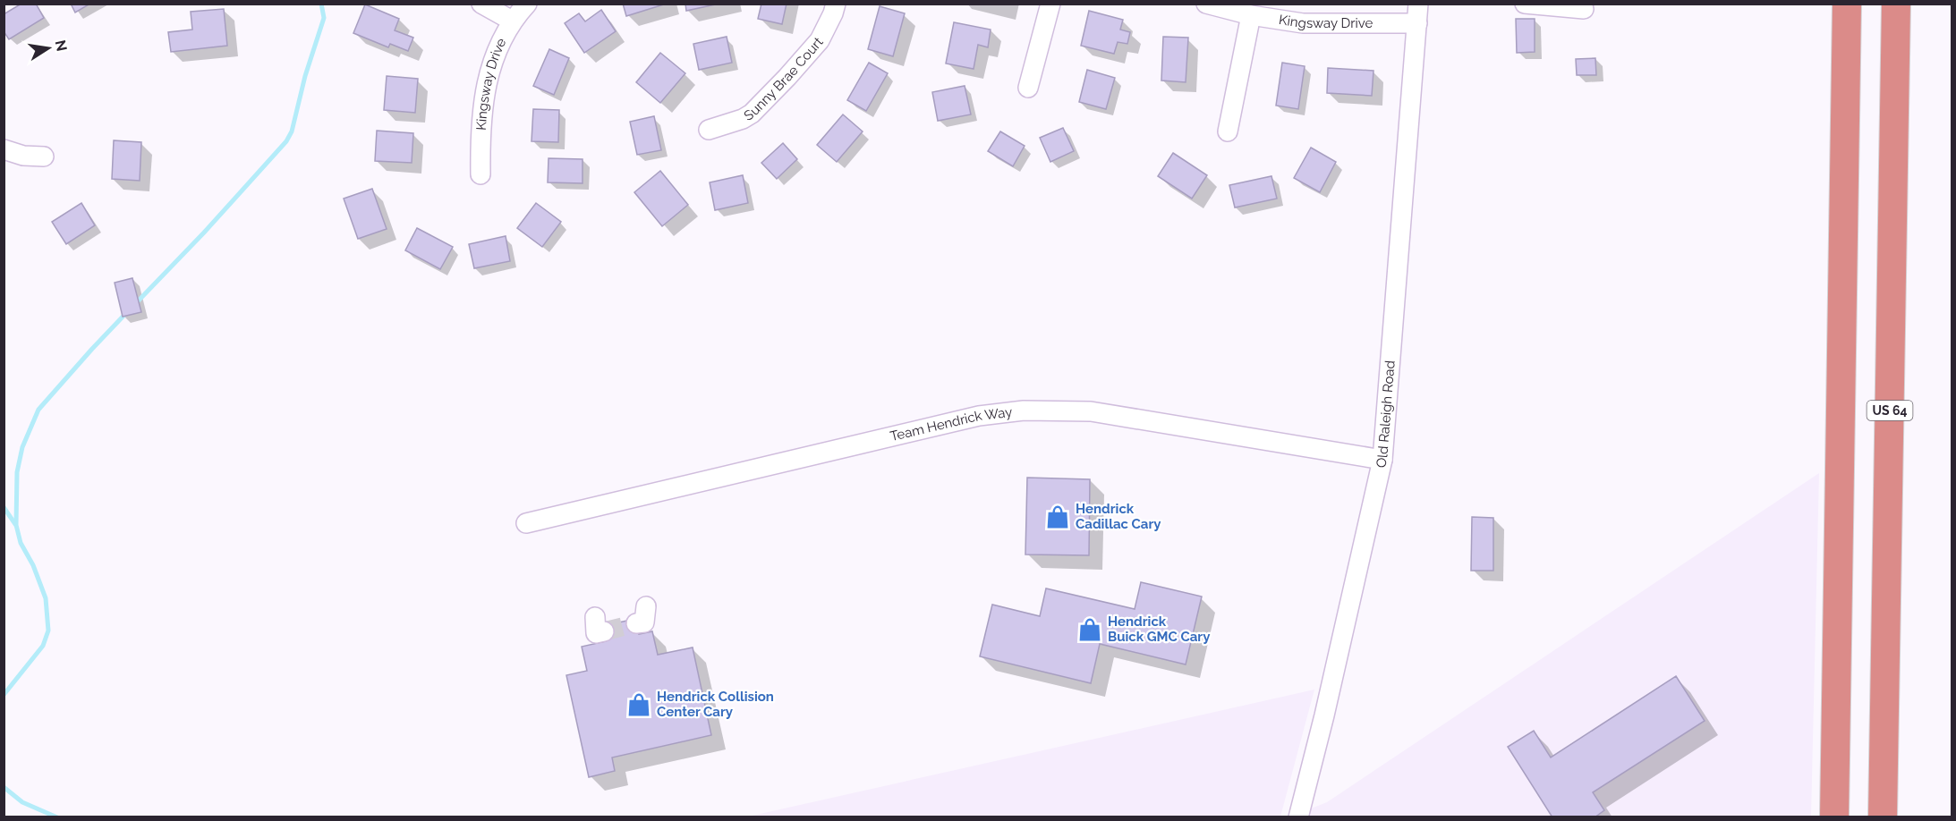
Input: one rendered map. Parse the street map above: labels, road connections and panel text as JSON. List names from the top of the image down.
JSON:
{
  "streets": {
    "highway": ["US 64"],
    "street": [
      "Kingsway Drive",
      "Sunny Brae Court",
      "Old Raleigh Road",
      "Team Hendrick Way"
    ]
  },
  "crossings": [
    ["Kingsway Drive", "Old Raleigh Road"],
    ["Old Raleigh Road", "Team Hendrick Way"]
  ],
  "places": {
    "shop": ["Hendrick Cadillac Cary", "Hendrick Buick GMC Cary", "Hendrick Collision Center Cary"]
  },
  "north": "right"
}
